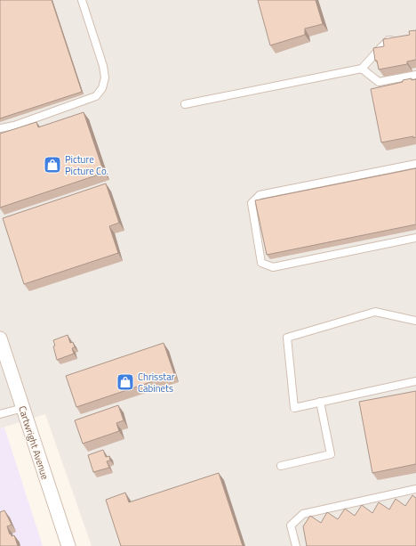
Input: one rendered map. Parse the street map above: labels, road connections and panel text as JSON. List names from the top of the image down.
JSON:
{
  "streets": {
    "street": ["Cartwright Avenue"]
  },
  "places": {
    "shop": ["Picture Picture Co.", "Chrisstar Cabinets"]
  }
}
